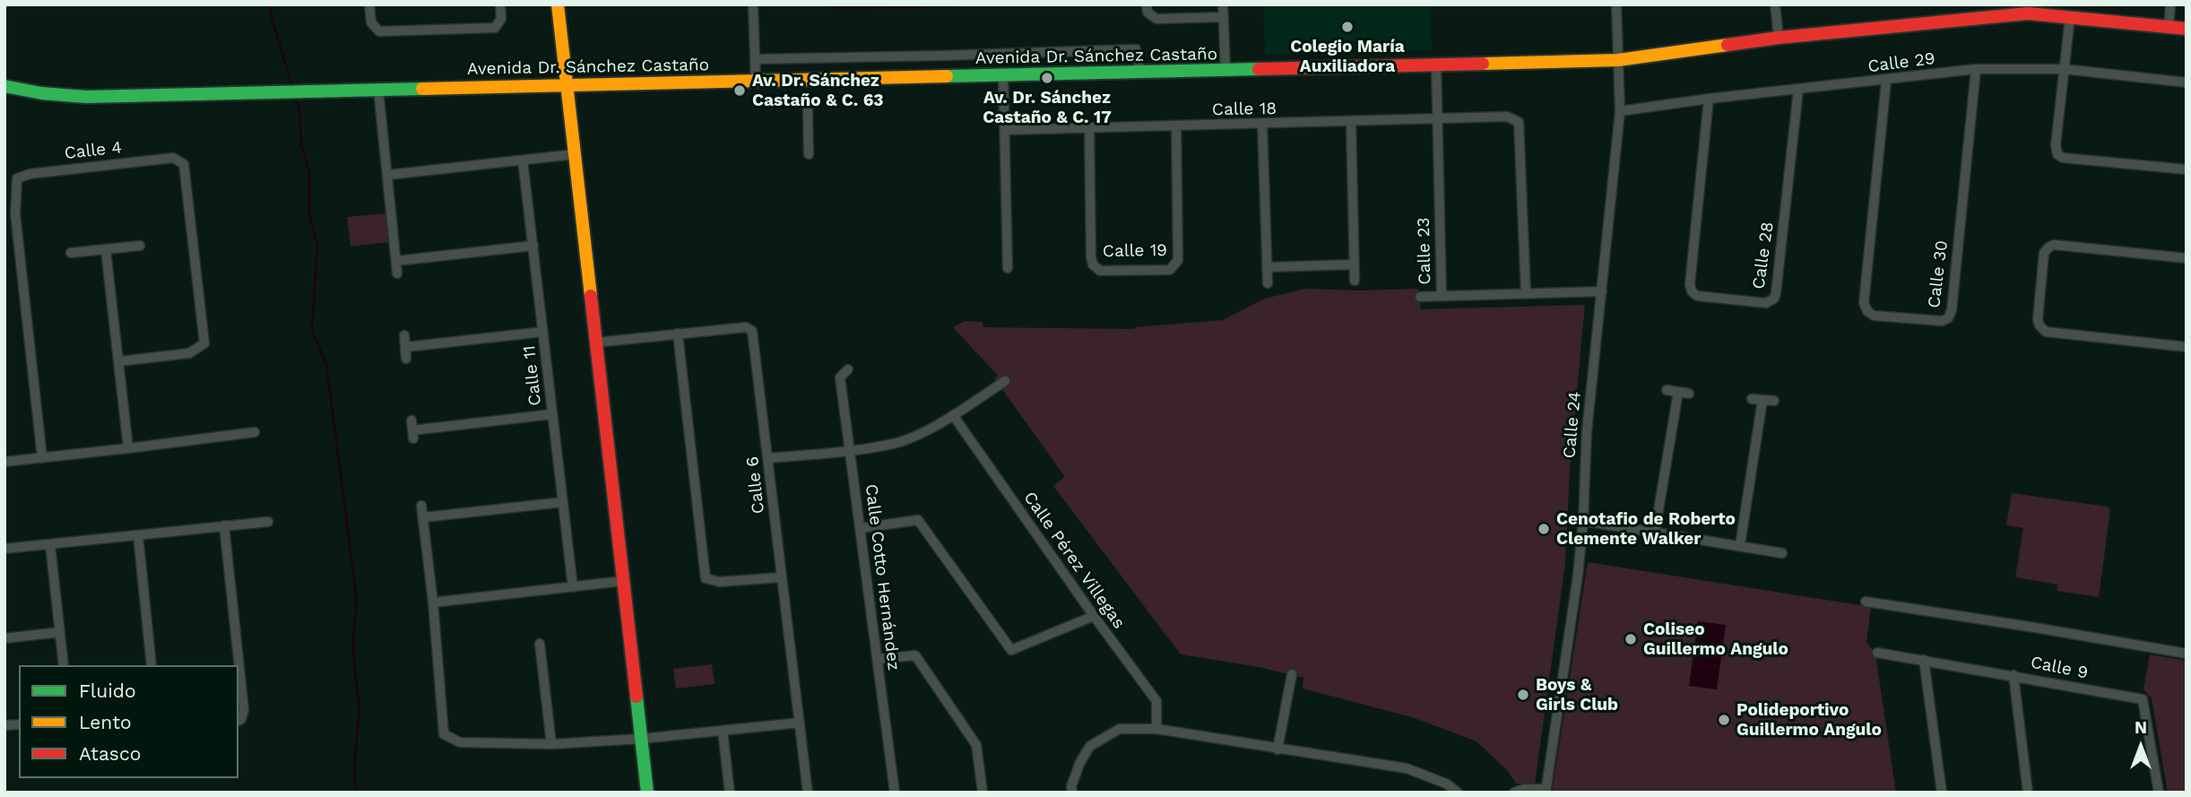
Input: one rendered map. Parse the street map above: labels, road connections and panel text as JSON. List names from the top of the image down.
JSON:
{
  "streets": {
    "street": [
      "Avenida Dr. Sánchez Castaño",
      "Calle 29",
      "Calle 18",
      "Calle 4",
      "Calle 19",
      "Calle 23",
      "Calle 28",
      "Calle 30",
      "Calle 11",
      "Calle 24",
      "Calle 6",
      "Calle Pérez Villegas",
      "Calle Cotto Hernández",
      "Calle 9"
    ]
  },
  "crossings": [
    ["Avenida Dr. Sánchez Castaño", "Calle 23"],
    ["Avenida Dr. Sánchez Castaño", "Calle 24"],
    ["Calle 29", "Calle 28"],
    ["Calle 29", "Calle 30"],
    ["Calle 29", "Calle 24"],
    ["Calle 18", "Calle 19"],
    ["Calle 18", "Calle 23"],
    ["Calle 23", "Calle 24"]
  ],
  "places": [
    "Colegio María Auxiliadora",
    "Av. Dr. Sánchez Castaño & C. 17",
    "Av. Dr. Sánchez Castaño & C. 63",
    "Cenotafio de Roberto Clemente Walker",
    "Coliseo Guillermo Angulo",
    "Boys & Girls Club",
    "Polideportivo Guillermo Angulo"
  ],
  "legend": ["Fluido", "Lento", "Atasco"],
  "north": "top"
}
